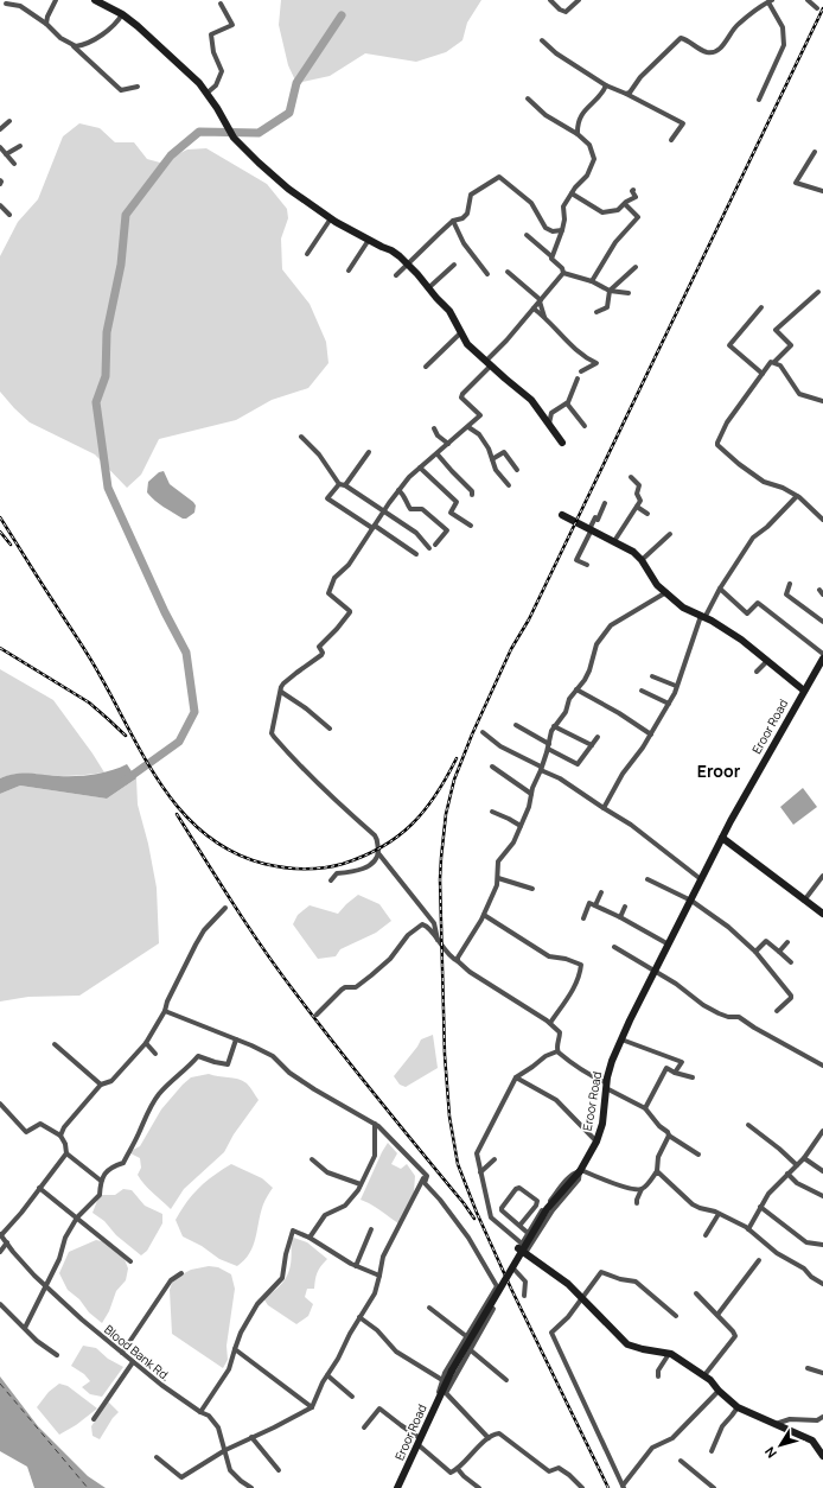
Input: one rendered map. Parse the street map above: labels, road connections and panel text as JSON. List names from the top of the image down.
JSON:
{
  "streets": {
    "main road": ["Eroor Road"],
    "street": ["Blood Bank Rd."]
  },
  "districts": ["Eroor"],
  "north": "bottom left"
}
